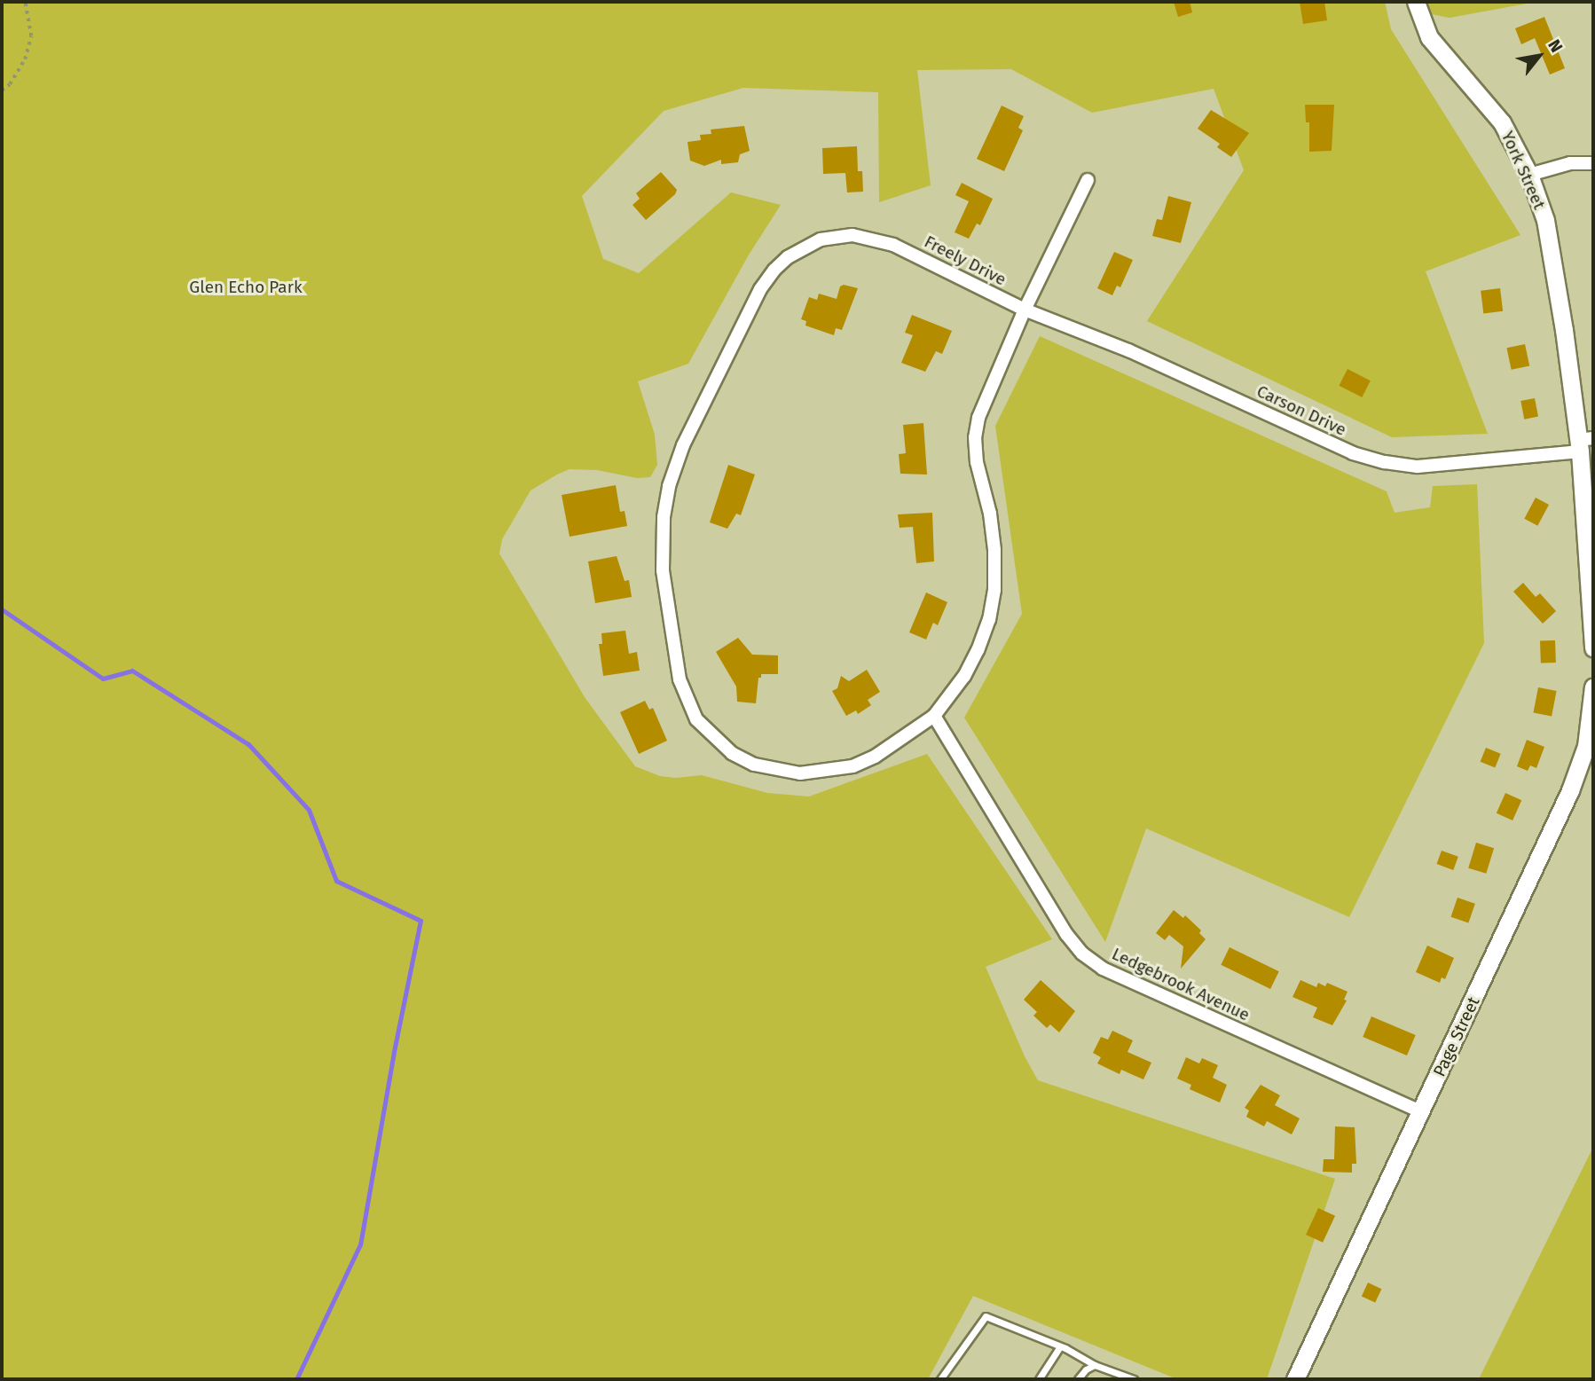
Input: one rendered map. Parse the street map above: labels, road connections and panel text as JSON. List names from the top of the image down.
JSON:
{
  "streets": {
    "street": [
      "York Street",
      "Freely Drive",
      "Carson Drive",
      "Ledgebrook Avenue",
      "Page Street"
    ]
  },
  "crossings": [
    ["York Street", "Carson Drive"],
    ["Freely Drive", "Carson Drive"],
    ["Freely Drive", "Ledgebrook Avenue"],
    ["Ledgebrook Avenue", "Page Street"]
  ],
  "parks": ["Glen Echo Park"],
  "north": "top right"
}
